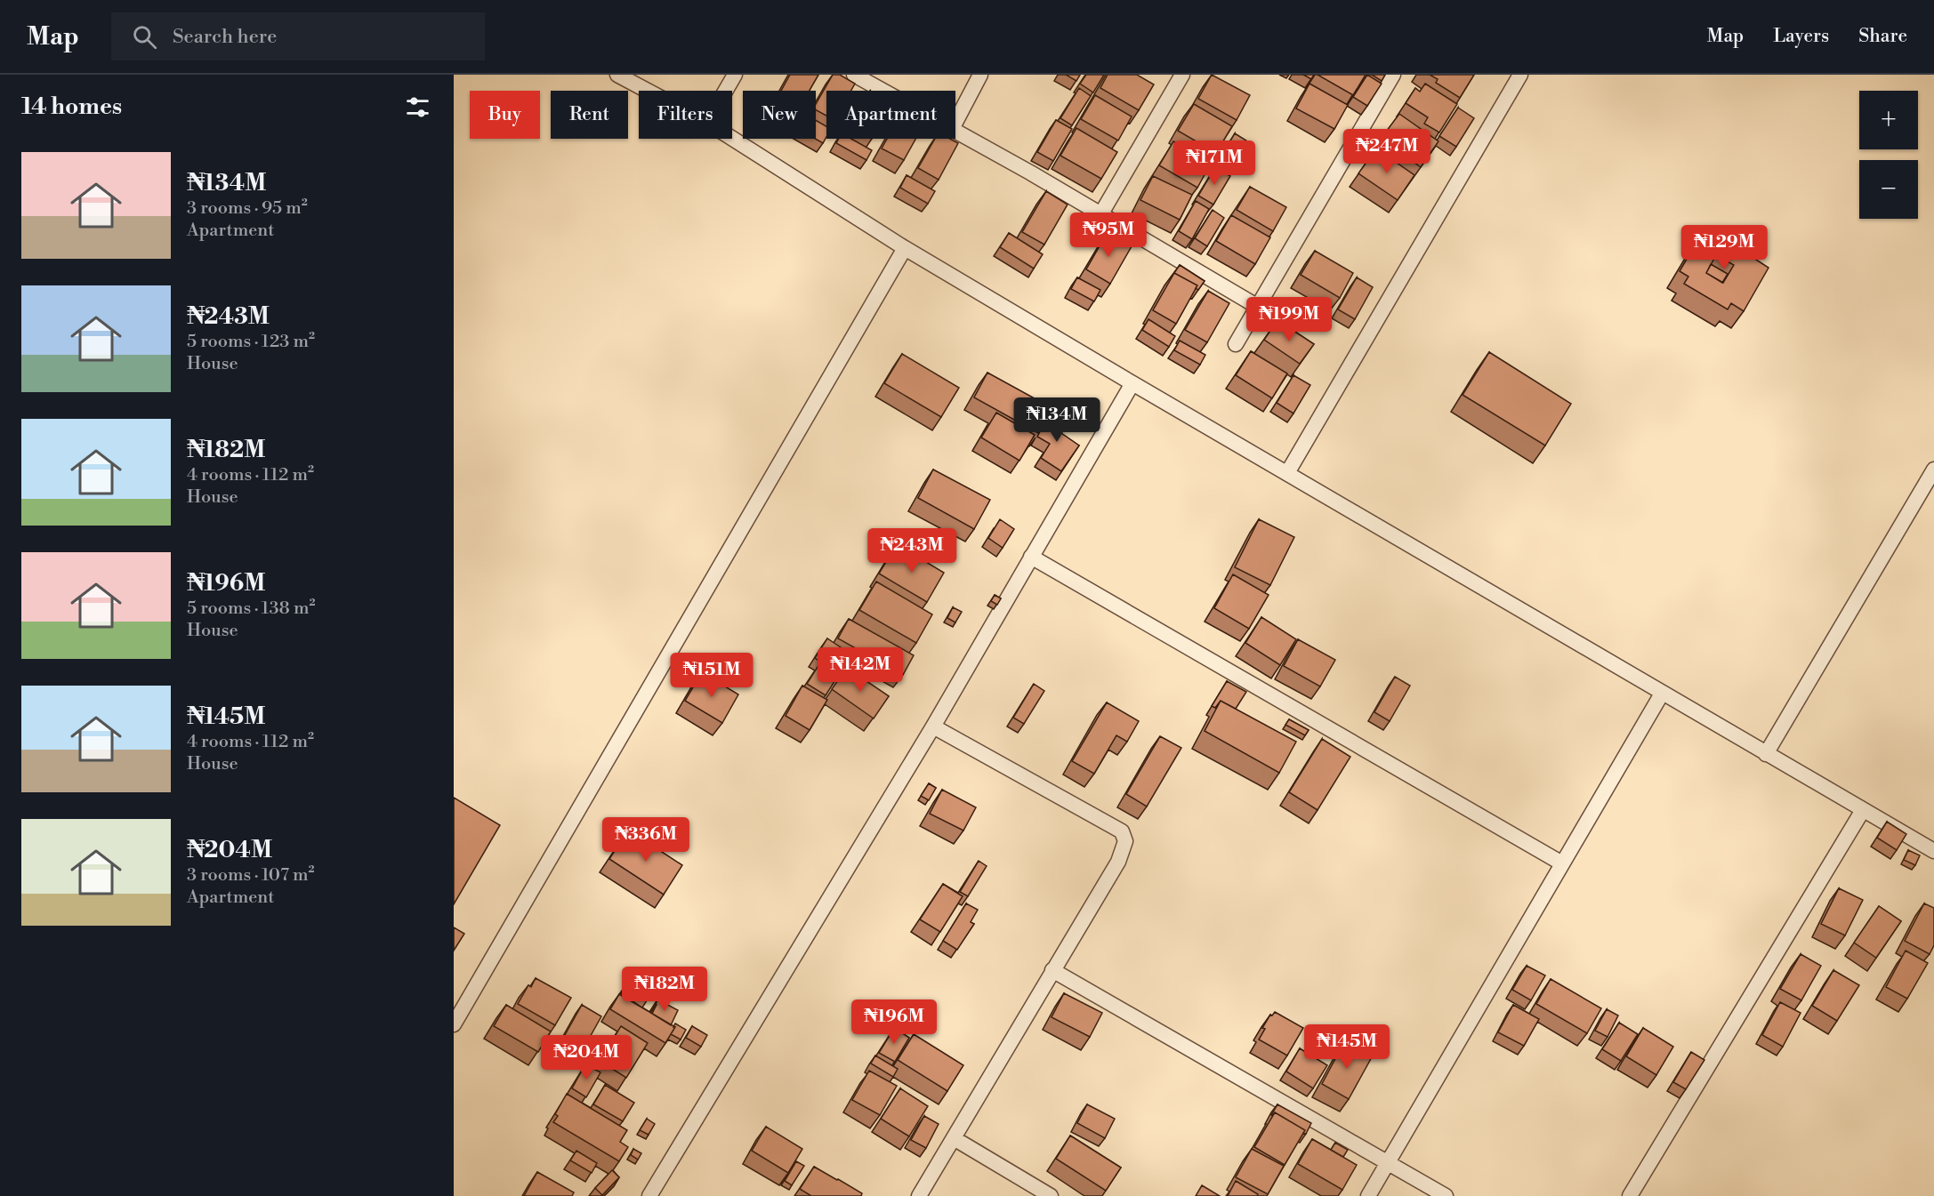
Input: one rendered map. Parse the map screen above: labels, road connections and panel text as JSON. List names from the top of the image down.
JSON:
{
  "page": {
    "header": "Map",
    "search": "Search here",
    "nav": ["Map", "Layers", "Share"],
    "heading": "14 homes",
    "map_buttons": ["+", "−"],
    "chip": [
      "Buy",
      "Rent",
      "Filters",
      "New",
      "Apartment"
    ],
    "price": [
      "₦247M",
      "₦171M",
      "₦95M",
      "₦129M",
      "₦199M",
      "₦134M",
      "₦243M",
      "₦142M",
      "₦151M",
      "₦336M",
      "₦182M",
      "₦196M",
      "₦145M",
      "₦204M"
    ],
    "list": [
      {
        "name": "₦134M",
        "note": "3 rooms · 95 m² · Apartment"
      },
      {
        "name": "₦243M",
        "note": "5 rooms · 123 m² · House"
      },
      {
        "name": "₦182M",
        "note": "4 rooms · 112 m² · House"
      },
      {
        "name": "₦196M",
        "note": "5 rooms · 138 m² · House"
      },
      {
        "name": "₦145M",
        "note": "4 rooms · 112 m² · House"
      },
      {
        "name": "₦204M",
        "note": "3 rooms · 107 m² · Apartment"
      }
    ]
  }
}
